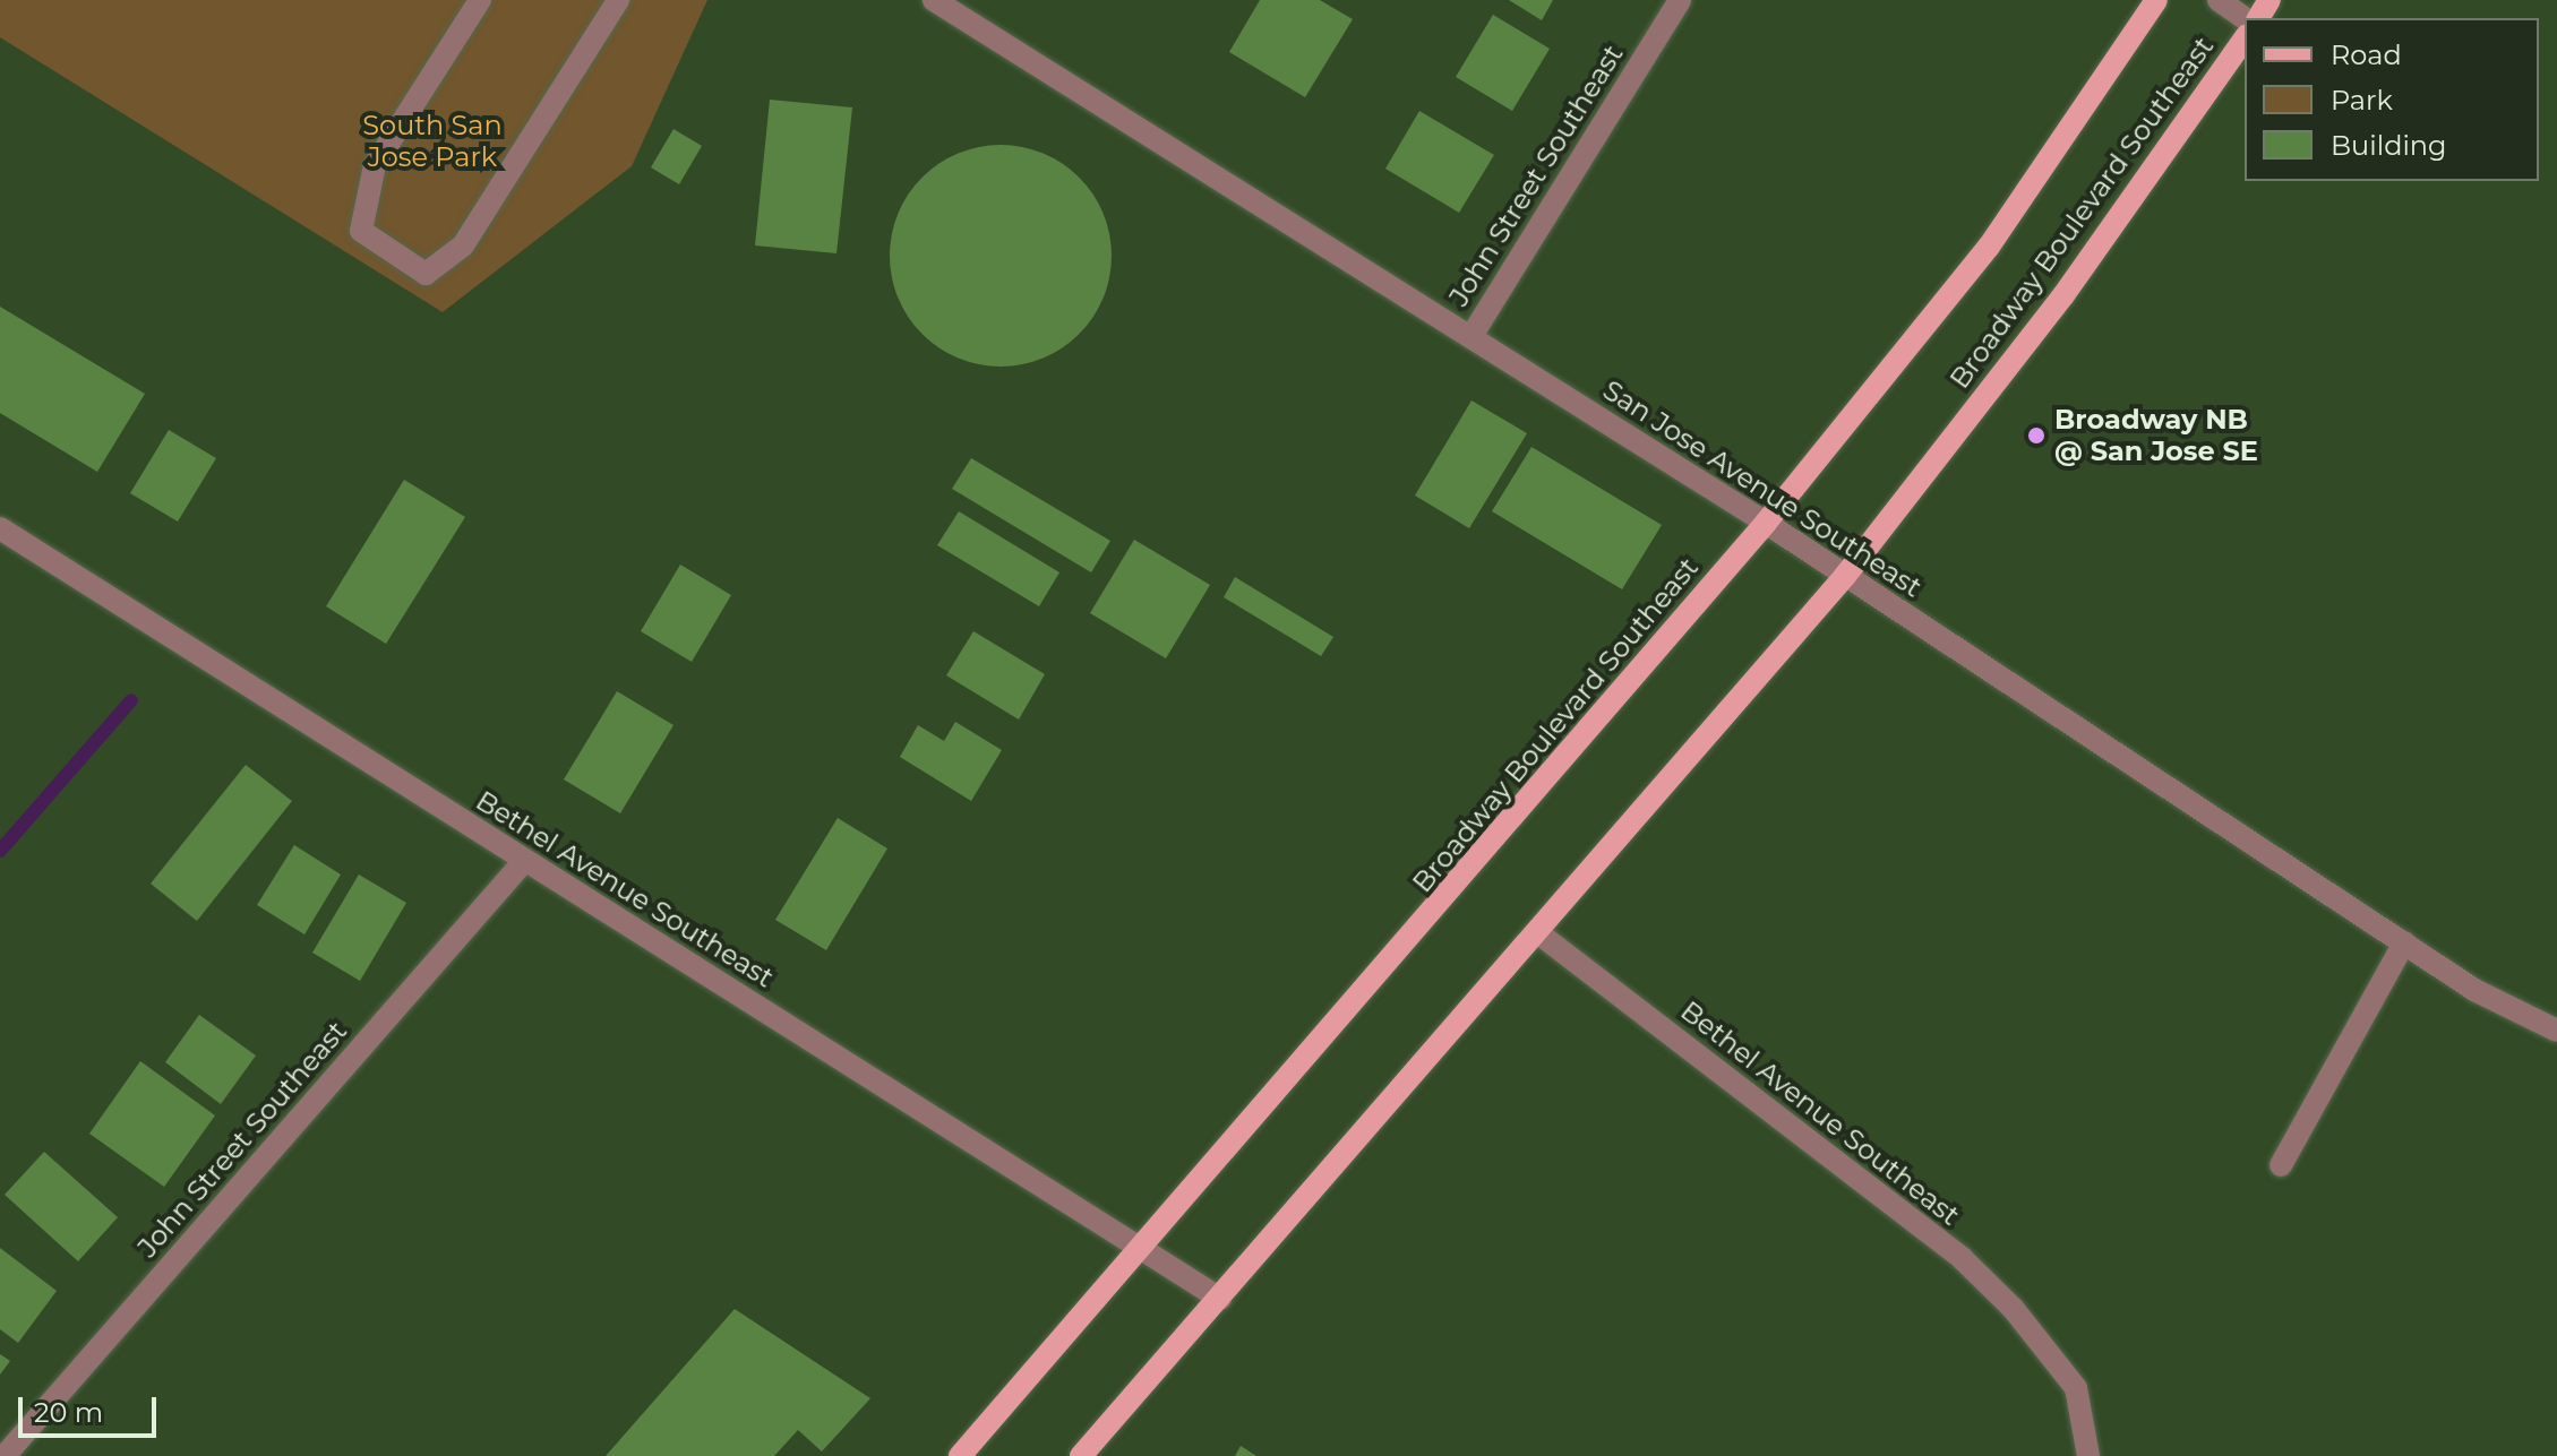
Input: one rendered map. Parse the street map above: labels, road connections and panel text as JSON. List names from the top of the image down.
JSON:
{
  "streets": {
    "main road": ["Broadway Boulevard Southeast"],
    "street": ["John Street Southeast", "San Jose Avenue Southeast", "Bethel Avenue Southeast"]
  },
  "crossings": [
    ["John Street Southeast", "San Jose Avenue Southeast"],
    ["John Street Southeast", "Bethel Avenue Southeast"],
    ["Broadway Boulevard Southeast", "San Jose Avenue Southeast"],
    ["Broadway Boulevard Southeast", "Bethel Avenue Southeast"]
  ],
  "parks": ["South San Jose Park"],
  "places": ["Broadway NB @ San Jose SE"],
  "legend": ["Road", "Park", "Building"],
  "scale_bar": "20 m"
}
